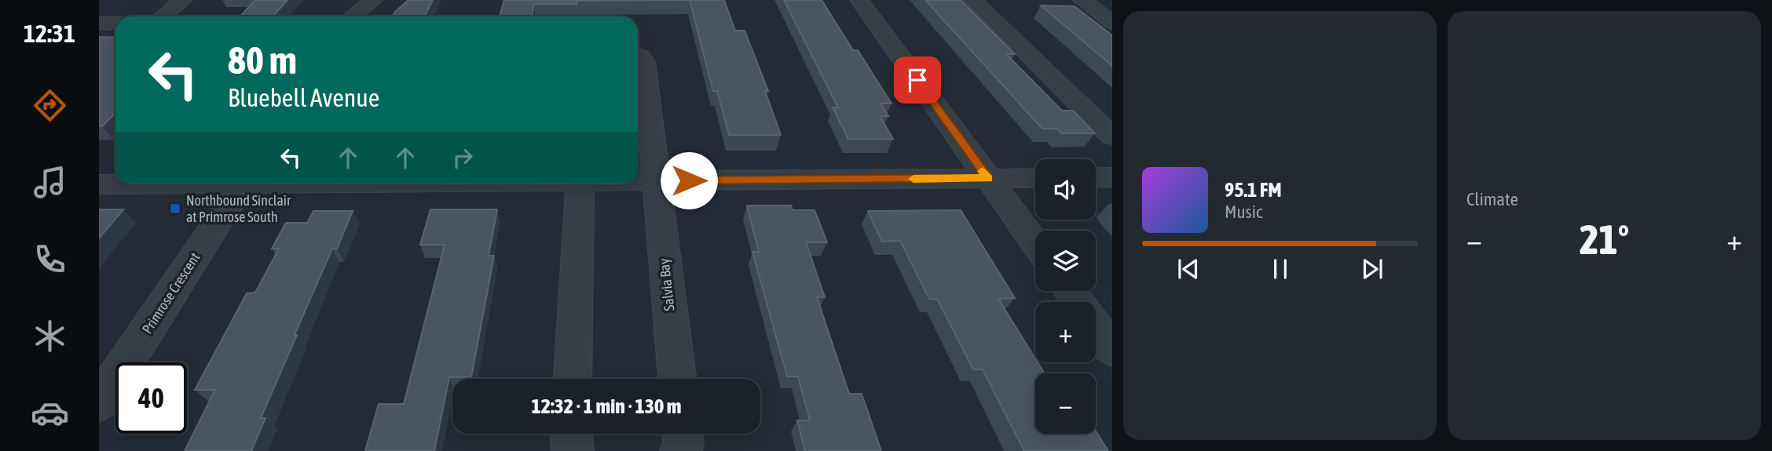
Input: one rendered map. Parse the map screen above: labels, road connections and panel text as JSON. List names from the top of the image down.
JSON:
{
  "streets": {
    "street": ["Salvia Bay", "Primrose Crescent"]
  },
  "places": {
    "transit": ["Northbound Sinclair at Primrose South"]
  },
  "page": {
    "tabs": "12:31",
    "tile": "Climate",
    "turn": ["80 m", "Bluebell Avenue"],
    "map_buttons": ["+", "−"],
    "song": ["95.1 FM", "Music"],
    "heat": ["−", "21°", "+"],
    "limit": "40",
    "trip": "12:32 · 1 min · 130 m"
  }
}
